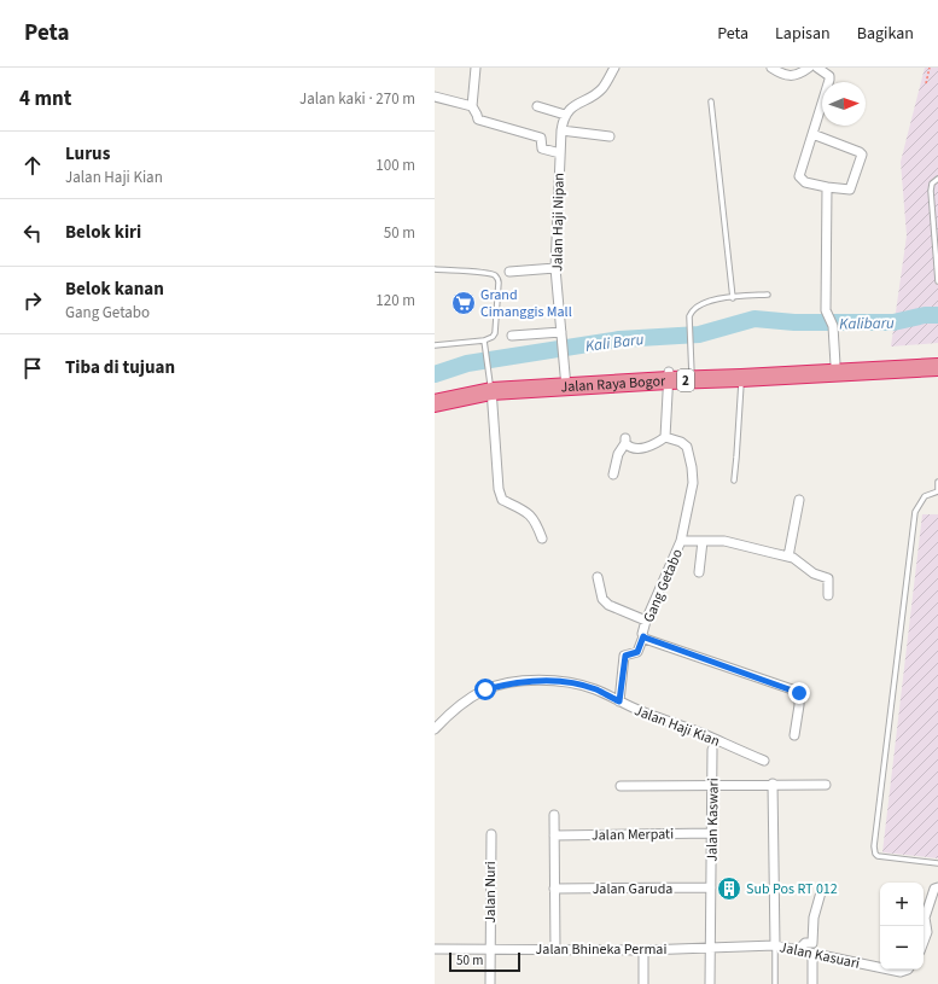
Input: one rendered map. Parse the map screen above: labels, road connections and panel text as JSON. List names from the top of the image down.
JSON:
{
  "streets": {
    "highway": ["2", "Jalan Raya Bogor"],
    "street": [
      "Jalan Haji Nipan",
      "Gang Getabo",
      "Jalan Haji Kian",
      "Jalan Kaswari",
      "Jalan Merpati",
      "Jalan Garuda",
      "Jalan Nuri",
      "Jalan Bhineka Permai",
      "Jalan Kasuari"
    ]
  },
  "crossings": [
    ["Jalan Haji Nipan", "Jalan Raya Bogor"],
    ["Jalan Kaswari", "Jalan Merpati"],
    ["Jalan Kaswari", "Jalan Garuda"],
    ["Jalan Kaswari", "Jalan Bhineka Permai"],
    ["Jalan Kaswari", "Jalan Kasuari"],
    ["Jalan Nuri", "Jalan Bhineka Permai"],
    ["Jalan Bhineka Permai", "Jalan Kasuari"]
  ],
  "water": ["Kalibaru", "Kali Baru"],
  "places": {
    "supermarket": ["Grand Cimanggis Mall"],
    "building": ["Sub Pos RT 012"]
  },
  "scale_bar": "50 m",
  "north": "right",
  "page": {
    "header": "Peta",
    "nav": ["Peta", "Lapisan", "Bagikan"],
    "heading": ["4 mnt", "Jalan kaki · 270 m"],
    "list": [
      ["Lurus", "Jalan Haji Kian", "100 m"],
      ["Belok kiri", "50 m"],
      ["Belok kanan", "Gang Getabo", "120 m"],
      "Tiba di tujuan"
    ],
    "map_buttons": ["+", "−"],
    "scale": "50 m"
  }
}
